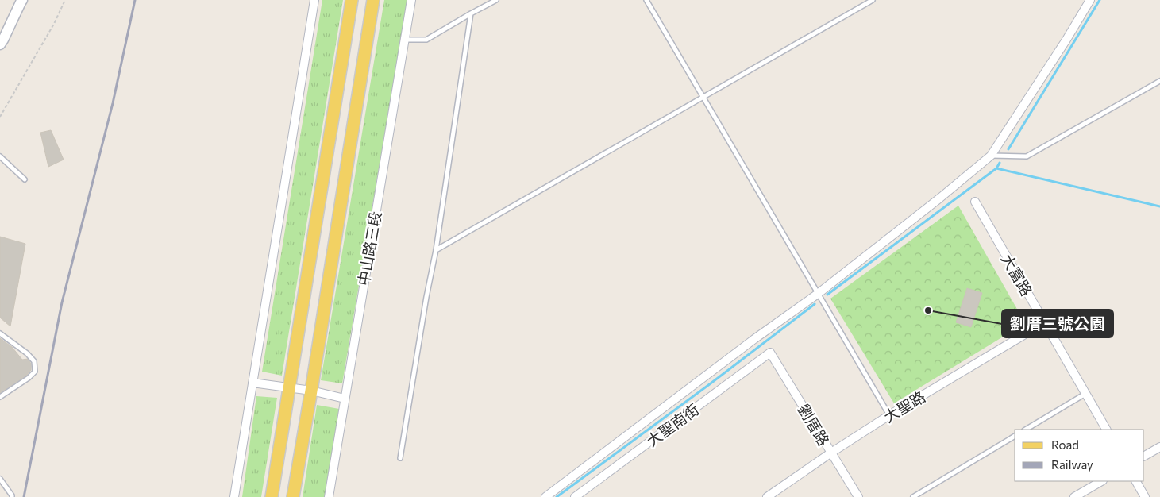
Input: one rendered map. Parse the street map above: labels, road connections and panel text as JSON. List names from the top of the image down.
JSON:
{
  "streets": {
    "street": [
      "中山路三段",
      "大富路",
      "大聖路",
      "大聖南街",
      "劉厝路"
    ]
  },
  "crossings": [
    ["大富路", "大聖路"],
    ["大聖路", "劉厝路"],
    ["大聖南街", "劉厝路"]
  ],
  "places": ["劉厝三號公園"],
  "legend": ["Road", "Railway"]
}
